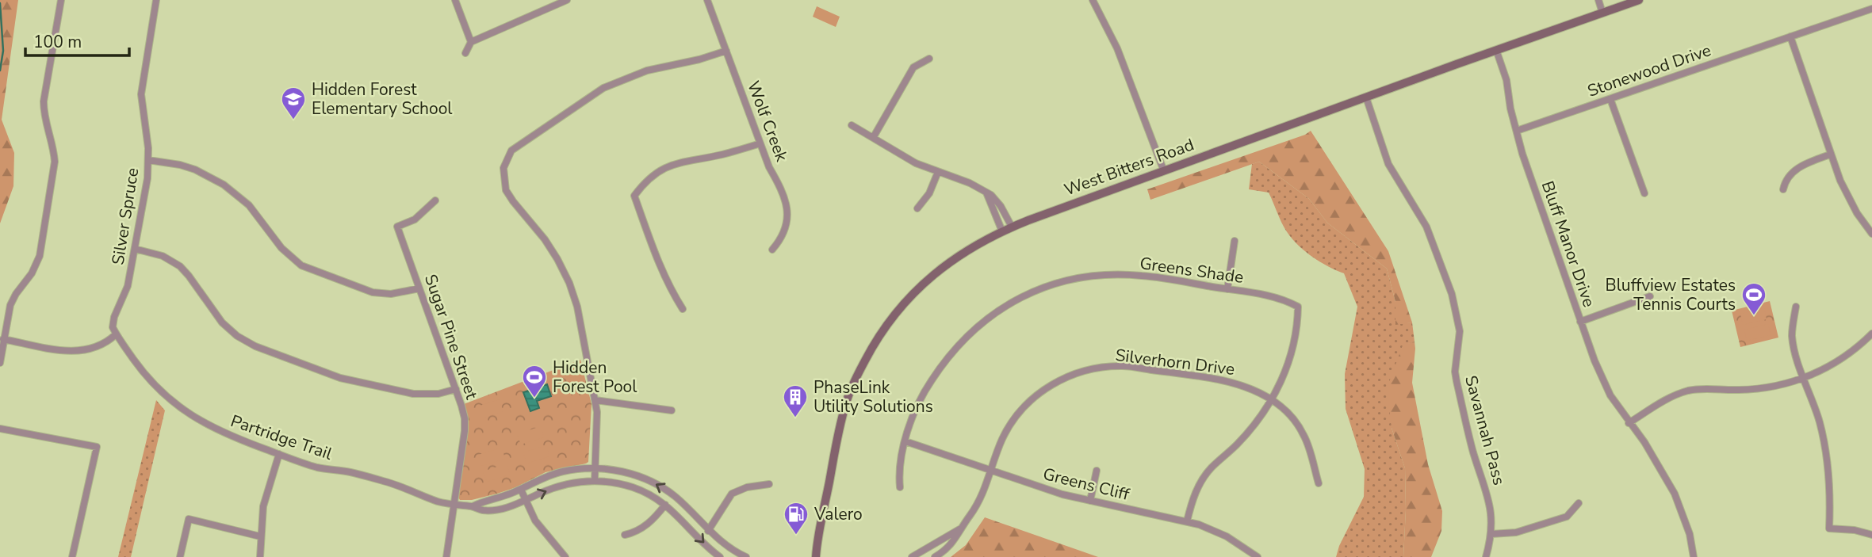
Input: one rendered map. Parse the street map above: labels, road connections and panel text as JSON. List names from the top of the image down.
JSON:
{
  "streets": {
    "main road": ["West Bitters Road"],
    "street": [
      "Stonewood Drive",
      "Wolf Creek",
      "Silver Spruce",
      "Bluff Manor Drive",
      "Greens Shade",
      "Sugar Pine Street",
      "Silverhorn Drive",
      "Savannah Pass",
      "Partridge Trail",
      "Greens Cliff"
    ]
  },
  "crossings": [
    ["Stonewood Drive", "Bluff Manor Drive"],
    ["West Bitters Road", "Bluff Manor Drive"],
    ["West Bitters Road", "Savannah Pass"],
    ["Silver Spruce", "Partridge Trail"],
    ["Greens Shade", "Silverhorn Drive"],
    ["Greens Shade", "Greens Cliff"],
    ["Sugar Pine Street", "Partridge Trail"],
    ["Silverhorn Drive", "Greens Cliff"]
  ],
  "places": {
    "school or university": ["Hidden Forest Elementary School"],
    "sports": ["Bluffview Estates Tennis Courts", "Hidden Forest Pool"],
    "building": ["PhaseLink Utility Solutions"],
    "fuel station": ["Valero"]
  },
  "scale_bar": "100 m"
}
